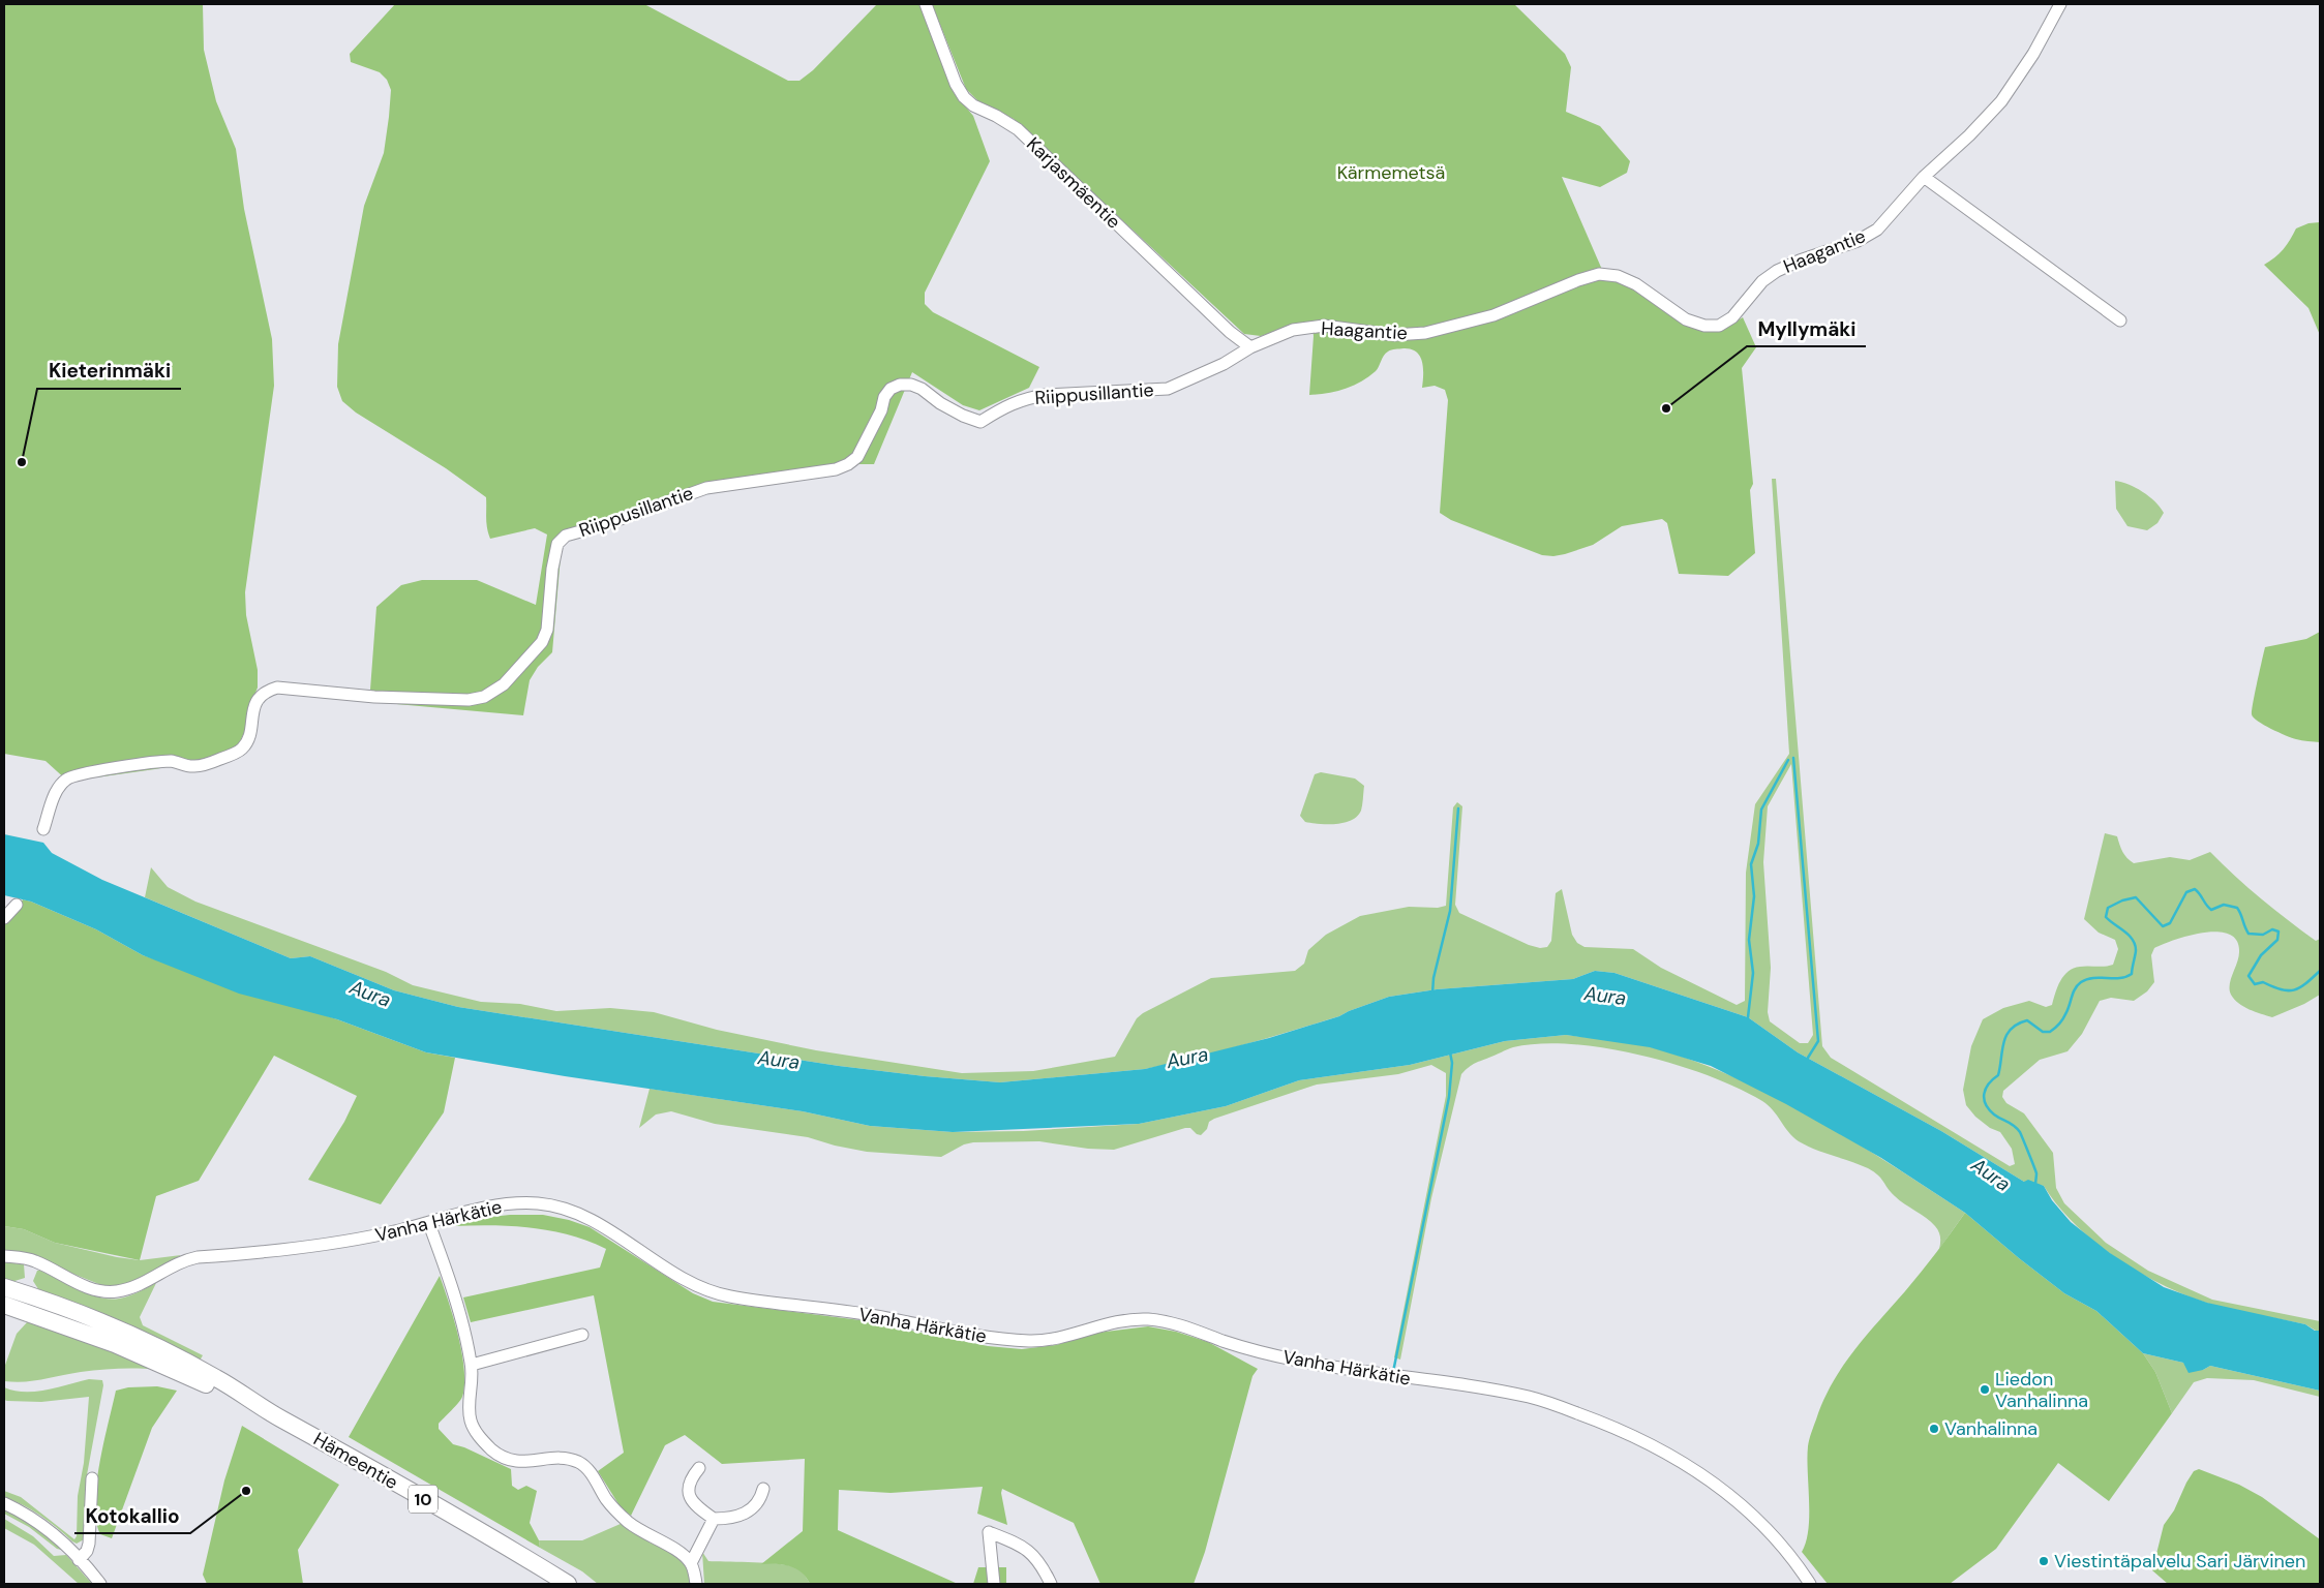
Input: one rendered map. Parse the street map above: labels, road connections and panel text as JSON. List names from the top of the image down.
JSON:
{
  "streets": {
    "highway": ["Hämeentie", "10"],
    "street": [
      "Karjasmäentie",
      "Haagantie",
      "Riippusillantie",
      "Vanha Härkätie"
    ]
  },
  "crossings": [
    ["Karjasmäentie", "Haagantie"],
    ["Karjasmäentie", "Riippusillantie"],
    ["Haagantie", "Riippusillantie"]
  ],
  "water": ["Aura"],
  "parks": ["Kärmemetsä"],
  "places": [
    "Myllymäki",
    "Kieterinmäki",
    "Liedon Vanhalinna",
    "Vanhalinna",
    "Kotokallio",
    "Viestintäpalvelu Sari Järvinen"
  ]
}
